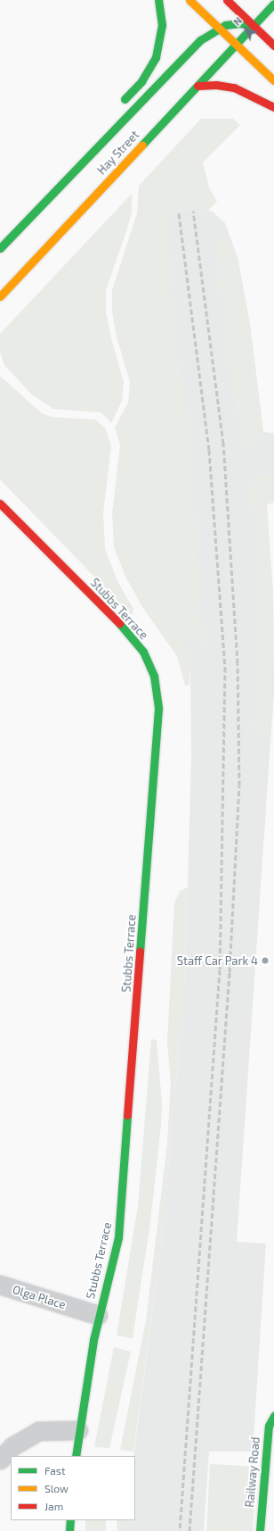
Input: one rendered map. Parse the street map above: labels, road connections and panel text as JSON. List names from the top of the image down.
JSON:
{
  "streets": {
    "main road": ["Hay Street", "Stubbs Terrace", "Railway Road"],
    "street": ["Olga Place"]
  },
  "crossings": [
    ["Stubbs Terrace", "Olga Place"]
  ],
  "places": ["Staff Car Park 4"],
  "legend": ["Fast", "Slow", "Jam"],
  "north": "top left"
}
